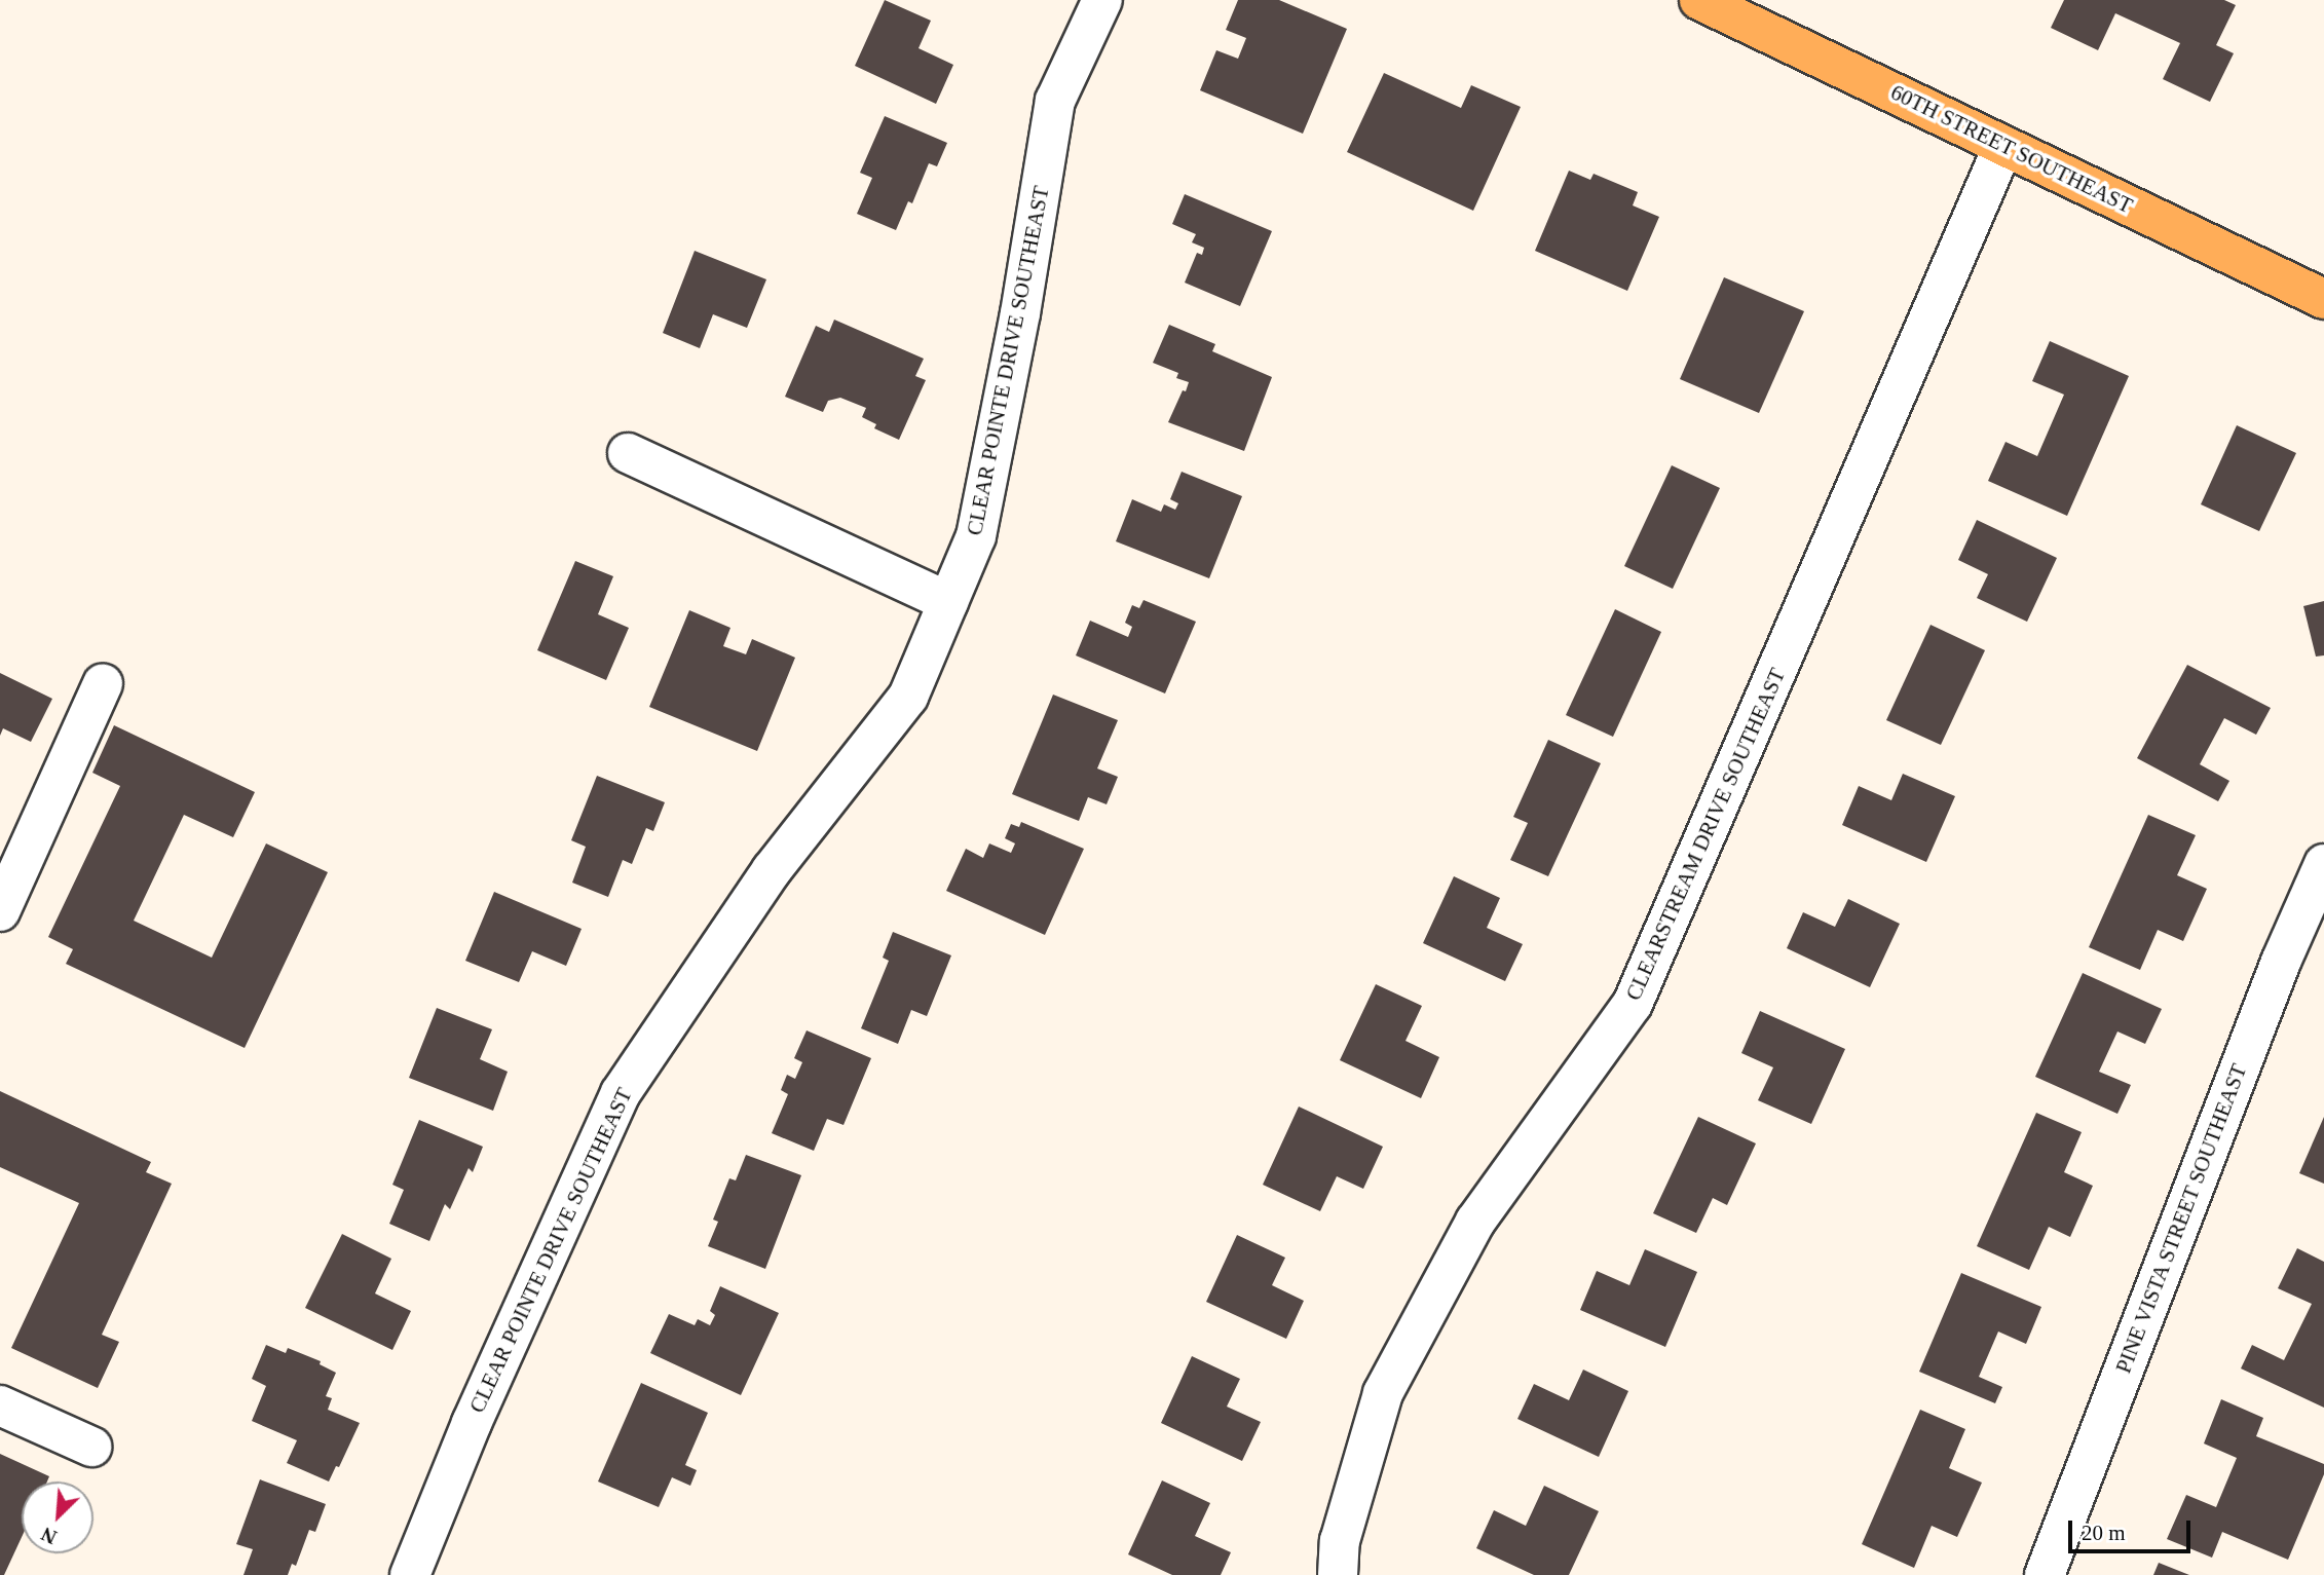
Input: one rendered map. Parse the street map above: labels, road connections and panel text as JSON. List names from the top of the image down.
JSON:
{
  "streets": {
    "main road": ["60TH STREET SOUTHEAST"],
    "street": ["CLEAR POINTE DRIVE SOUTHEAST", "CLEARSTREAM DRIVE SOUTHEAST", "PINE VISTA STREET SOUTHEAST"]
  },
  "crossings": [
    ["60TH STREET SOUTHEAST", "CLEARSTREAM DRIVE SOUTHEAST"]
  ],
  "scale_bar": "20 m",
  "north": "bottom left"
}
